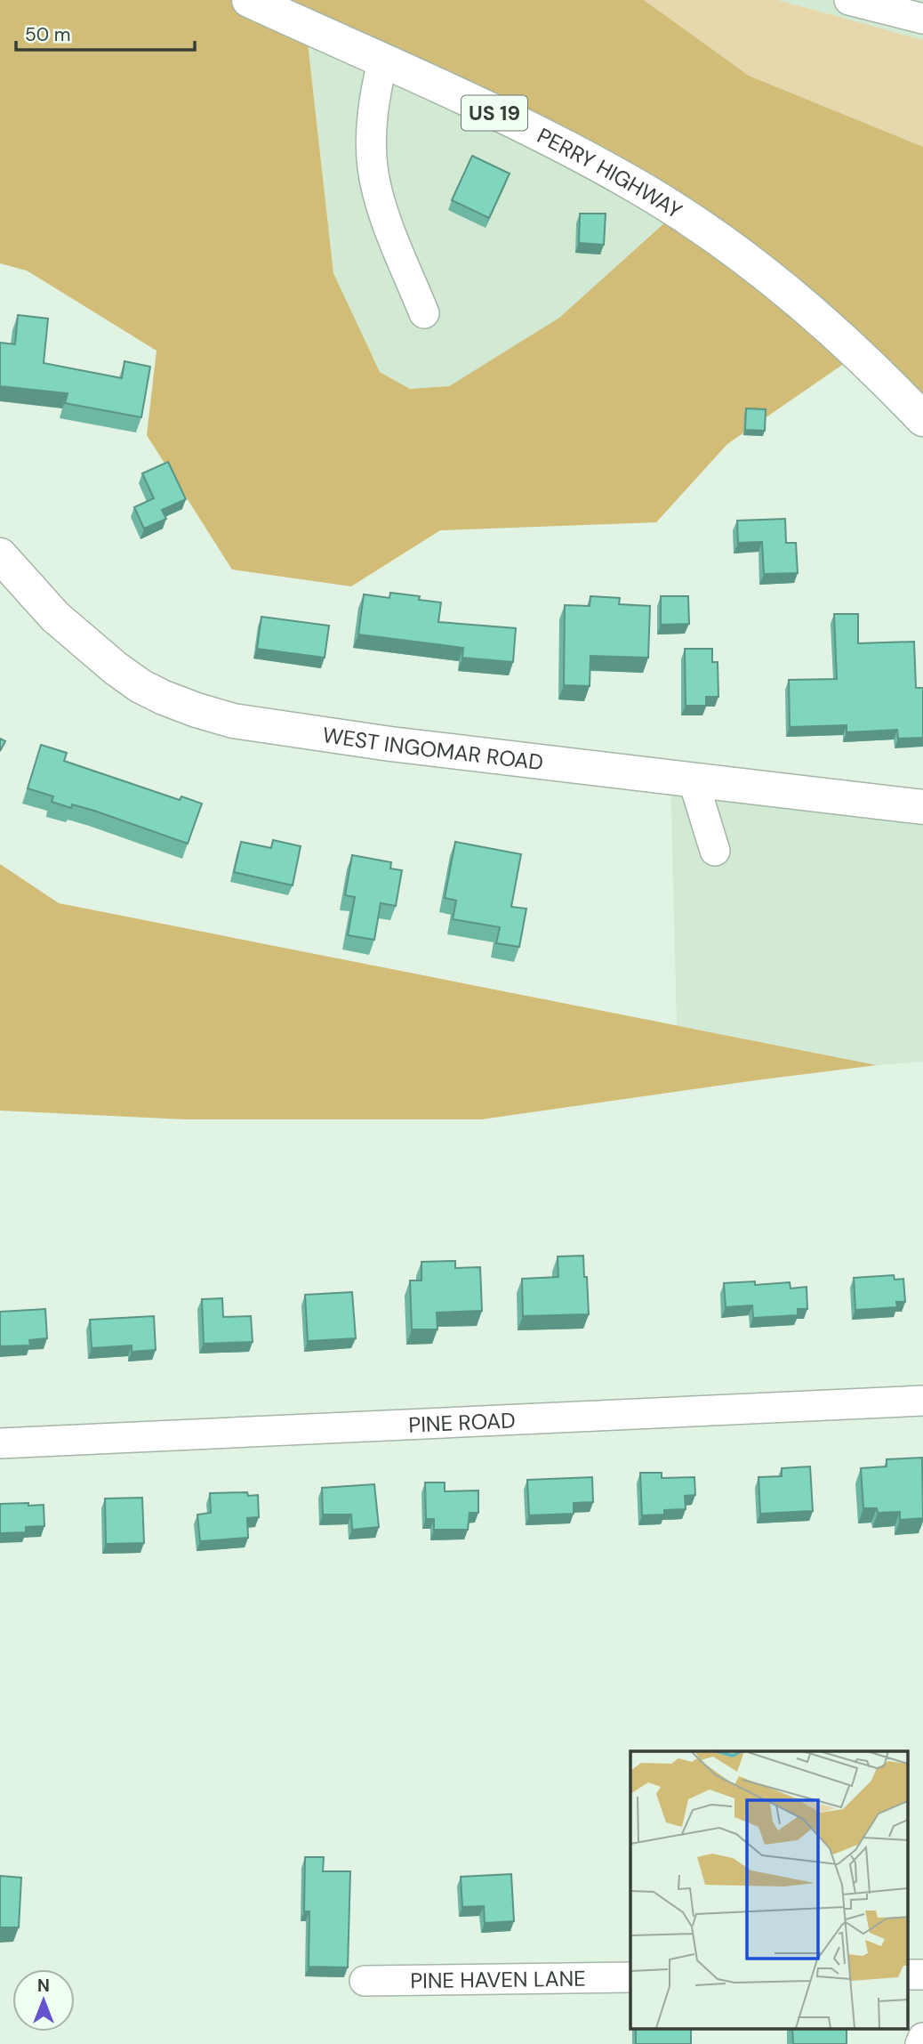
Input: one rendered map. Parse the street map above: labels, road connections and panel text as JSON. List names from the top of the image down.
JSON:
{
  "streets": {
    "main road": ["US 19", "PERRY HIGHWAY", "WEST INGOMAR ROAD"],
    "street": ["PINE ROAD", "PINE HAVEN LANE"]
  },
  "scale_bar": "50 m",
  "north": "top"
}
